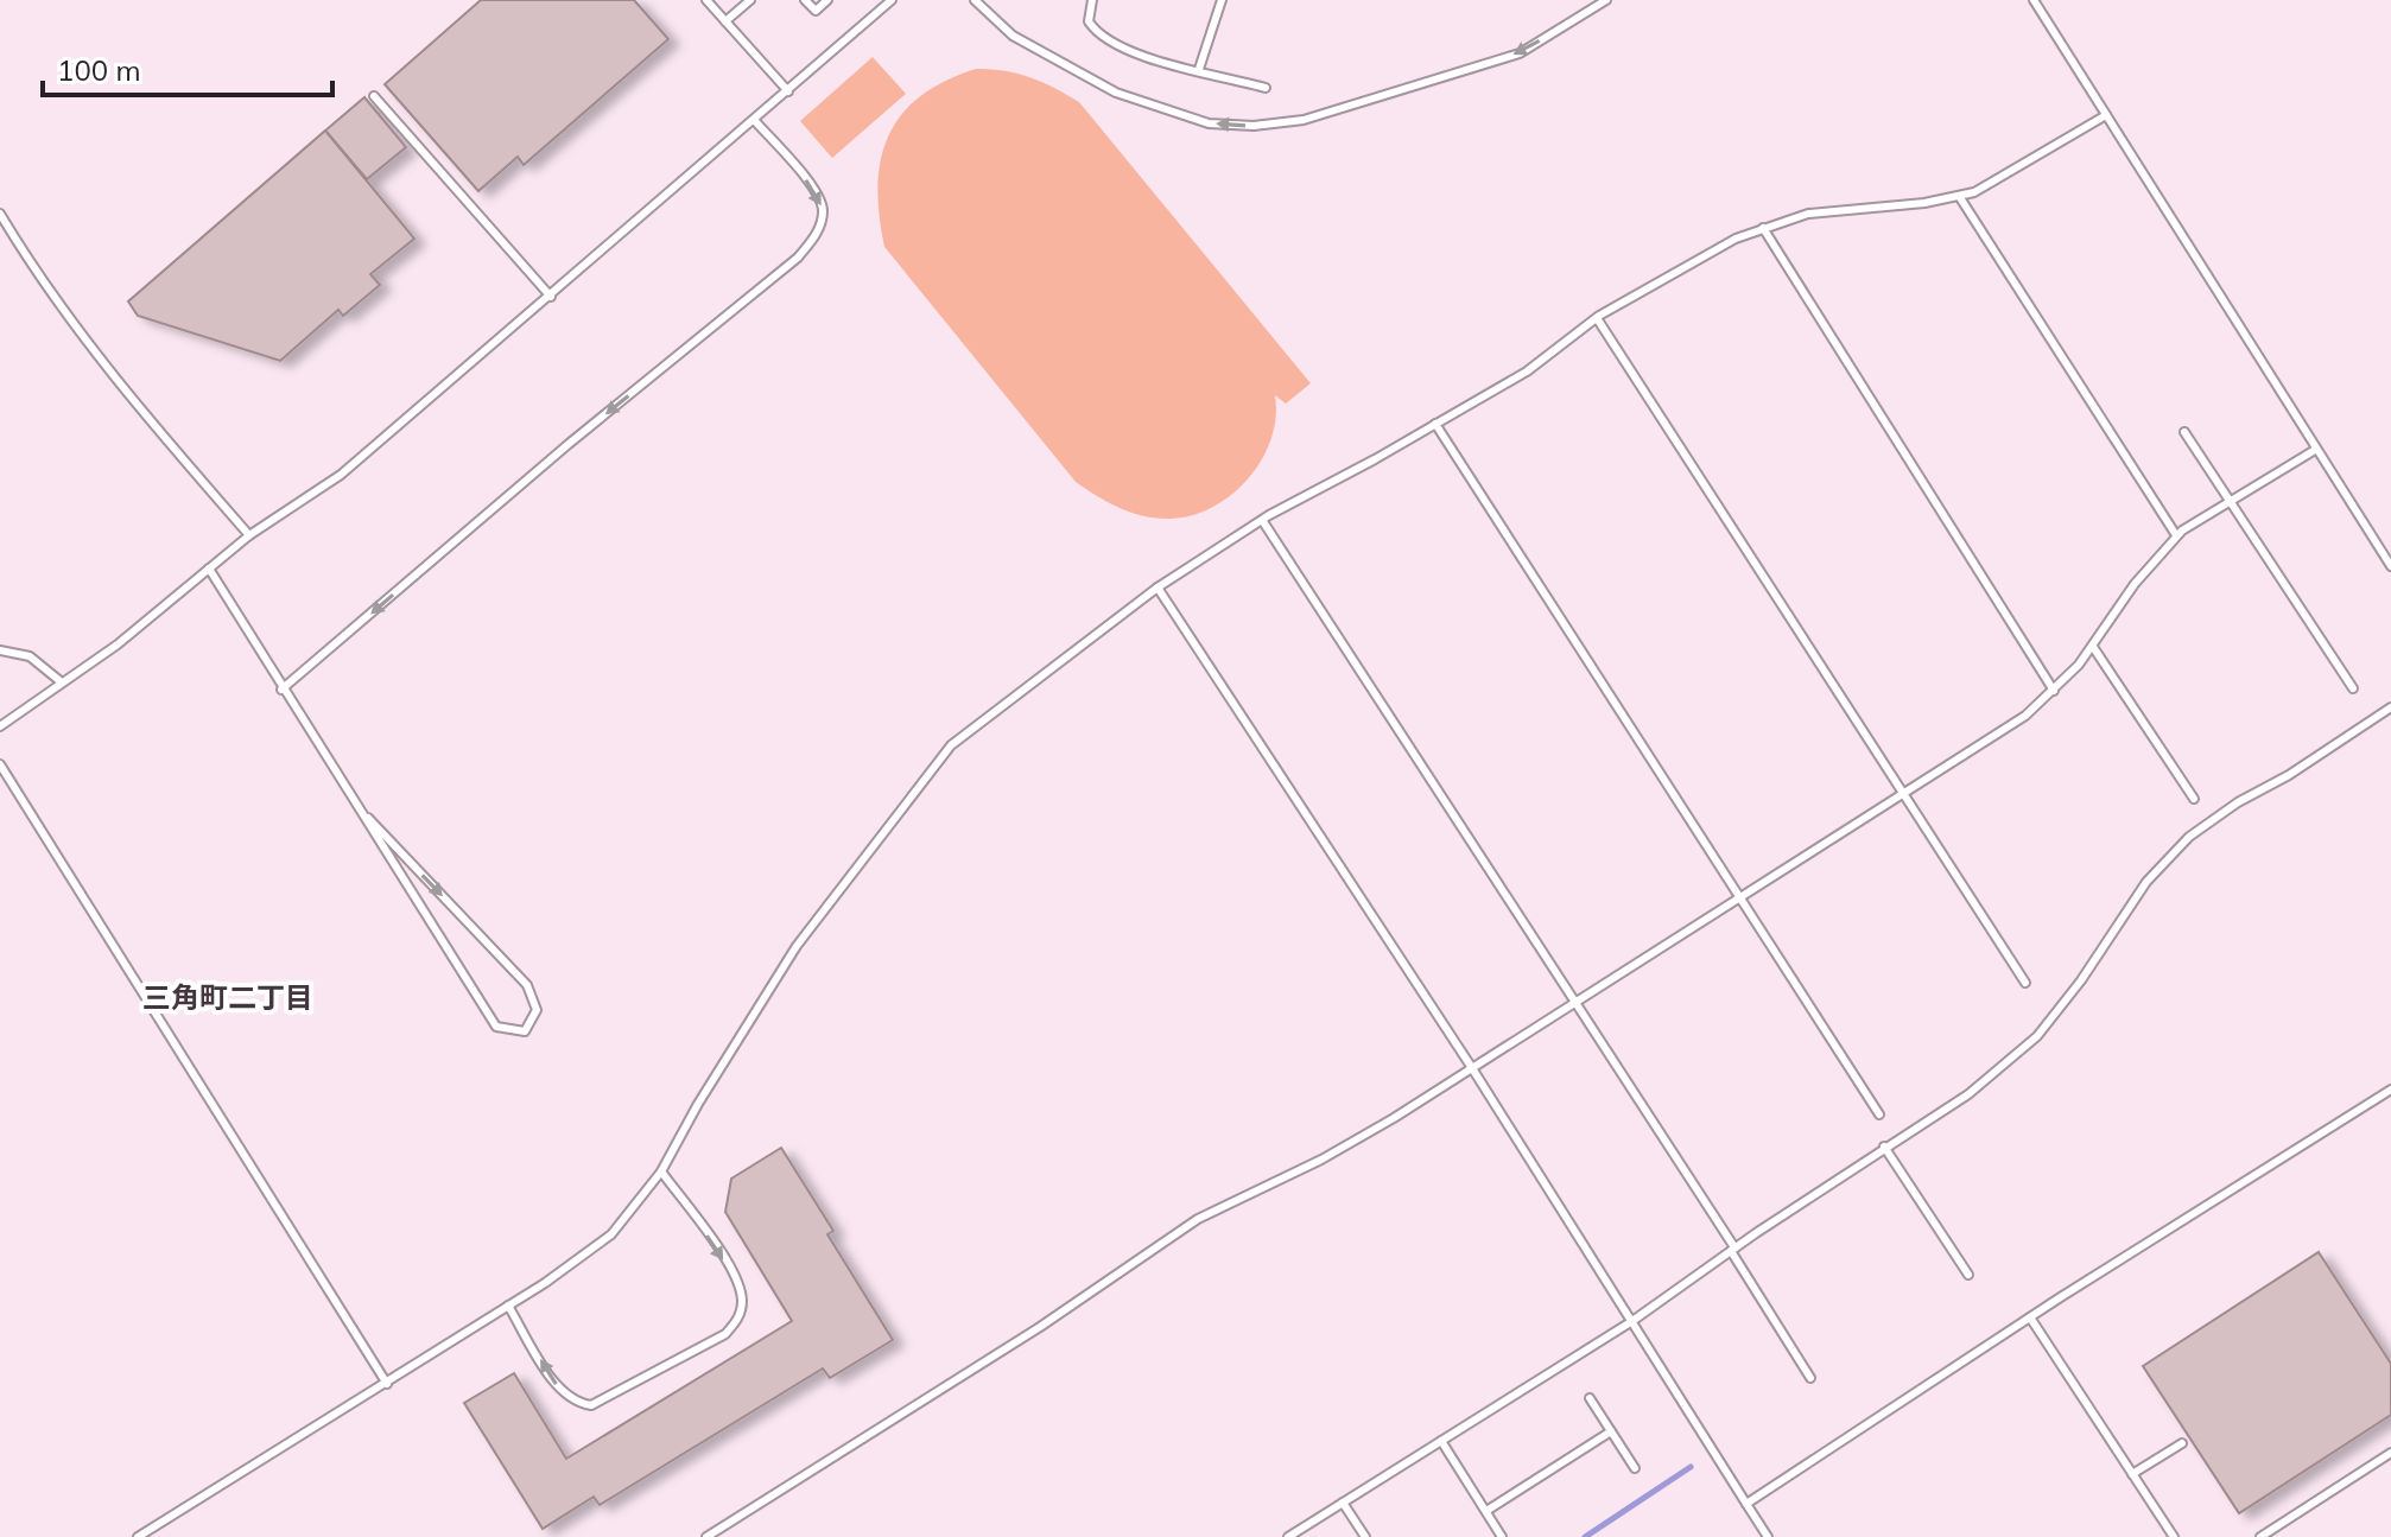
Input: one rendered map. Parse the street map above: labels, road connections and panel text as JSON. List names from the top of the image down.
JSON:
{
  "districts": ["三角町二丁目"],
  "scale_bar": "100 m"
}
